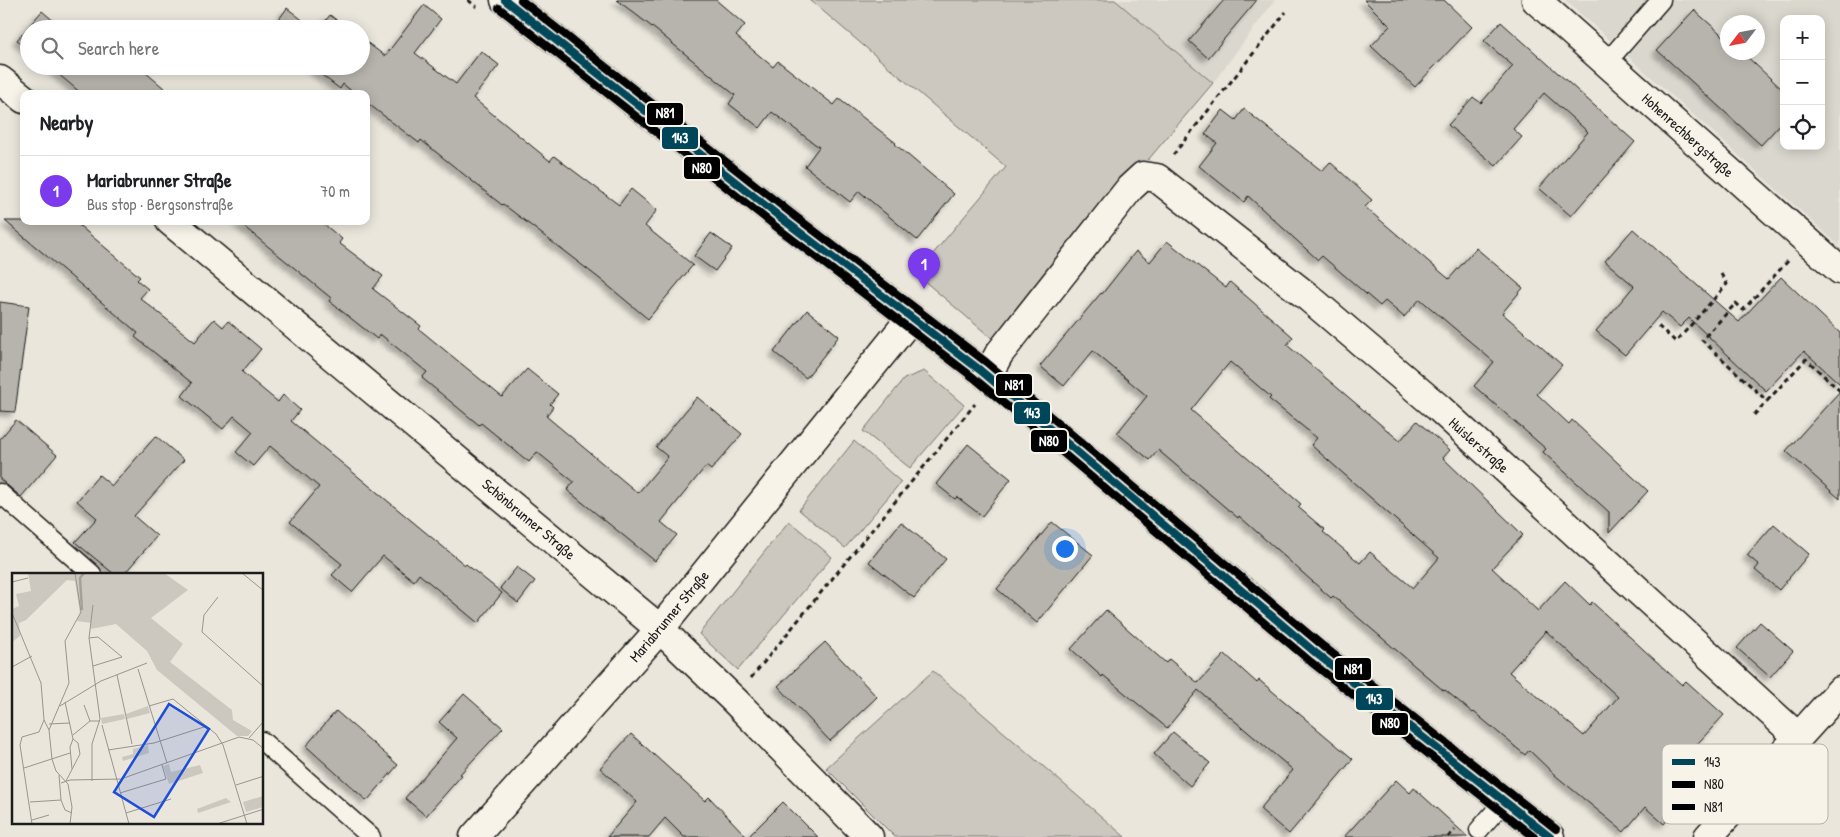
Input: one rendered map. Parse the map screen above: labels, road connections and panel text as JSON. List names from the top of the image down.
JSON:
{
  "streets": {
    "street": [
      "Hohenrechbergstraße",
      "Huislerstraße",
      "Schönbrunner Straße",
      "Mariabrunner Straße"
    ]
  },
  "crossings": [
    ["Schönbrunner Straße", "Mariabrunner Straße"]
  ],
  "lines": ["transit line 143", "transit line N81", "transit line N80"],
  "legend": ["143", "N80", "N81"],
  "north": "bottom left",
  "page": {
    "map_buttons": ["+", "−"],
    "search": "Search here",
    "heading": "Nearby",
    "list": [
      {
        "mark": "1",
        "name": "Mariabrunner Straße",
        "note": "Bus stop · Bergsonstraße",
        "value": "70 m"
      }
    ],
    "pins": "1"
  }
}
